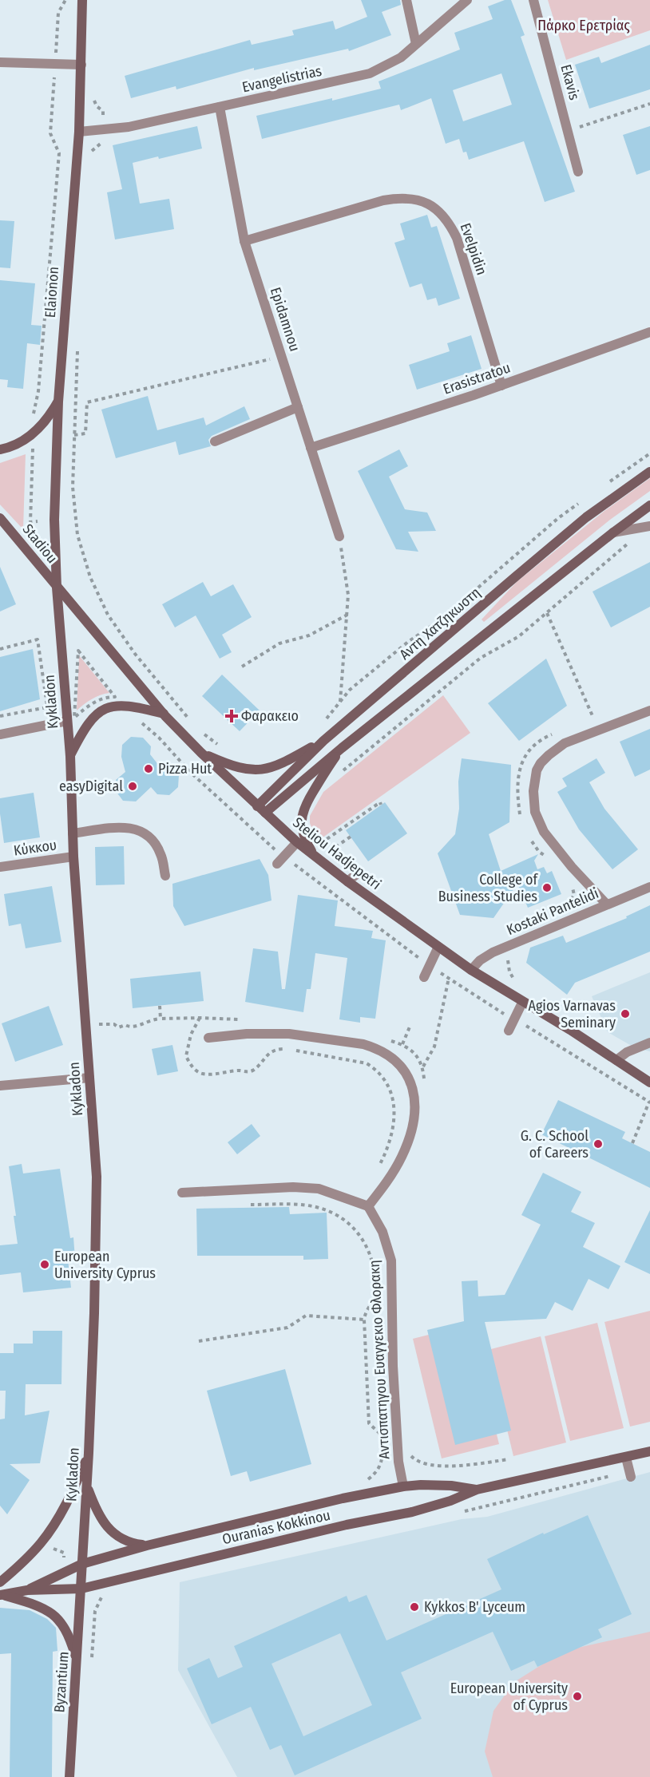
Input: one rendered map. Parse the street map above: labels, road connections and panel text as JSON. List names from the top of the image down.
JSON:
{
  "streets": {
    "main road": [
      "Elaionon",
      "Stadiou",
      "Αντη Χατζηκωστη",
      "Kykladon",
      "Steliou Hadjepetri",
      "Ouranias Kokkinou",
      "Byzantium"
    ],
    "street": [
      "Evangelistrias",
      "Ekavis",
      "Evelpidin",
      "Epidamnou",
      "Erasistratou",
      "Κύκκου",
      "Kostaki Pantelidi",
      "Αντισπατηγου Ευαγγεκιο Φλορακη"
    ]
  },
  "crossings": [
    ["Evangelistrias", "Elaionon"],
    ["Evangelistrias", "Epidamnou"],
    ["Evelpidin", "Epidamnou"],
    ["Evelpidin", "Erasistratou"],
    ["Elaionon", "Stadiou"],
    ["Elaionon", "Kykladon"],
    ["Elaionon", "Steliou Hadjepetri"],
    ["Epidamnou", "Erasistratou"],
    ["Stadiou", "Kykladon"],
    ["Stadiou", "Steliou Hadjepetri"],
    ["Αντη Χατζηκωστη", "Steliou Hadjepetri"],
    ["Kykladon", "Κύκκου"],
    ["Kykladon", "Steliou Hadjepetri"],
    ["Kykladon", "Ouranias Kokkinou"],
    ["Kykladon", "Byzantium"],
    ["Steliou Hadjepetri", "Kostaki Pantelidi"],
    ["Αντισπατηγου Ευαγγεκιο Φλορακη", "Ouranias Kokkinou"],
    ["Ouranias Kokkinou", "Byzantium"]
  ],
  "parks": ["Πάρκο Ερετρίας"],
  "places": {
    "health": ["Φαρακειο"],
    "other": [
      "Pizza Hut",
      "easyDigital",
      "College of Business Studies",
      "Agios Varnavas Seminary",
      "G. C. School of Careers",
      "European University Cyprus",
      "Kykkos B' Lyceum",
      "European University of Cyprus"
    ]
  }
}
